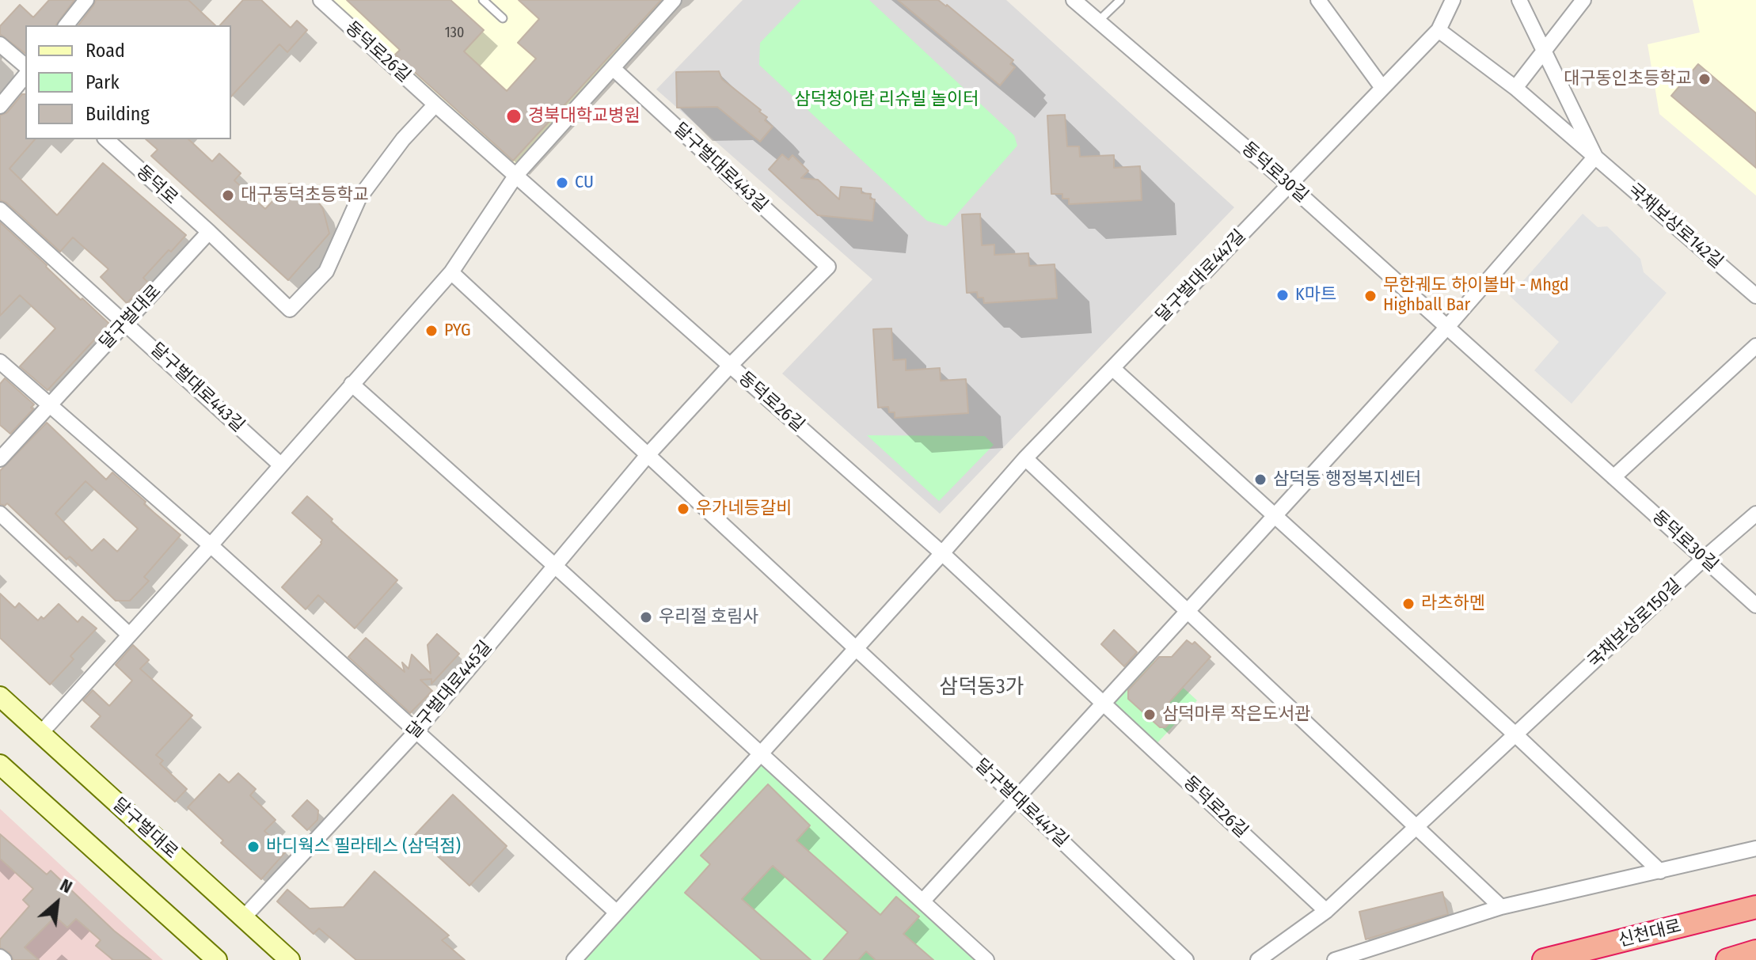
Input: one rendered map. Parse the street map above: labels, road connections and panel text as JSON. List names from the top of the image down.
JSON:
{
  "streets": {
    "highway": ["신천대로"],
    "main road": ["달구벌대로"],
    "street": [
      "동덕로26길",
      "달구벌대로443길",
      "동덕로30길",
      "동덕로",
      "국채보상로142길",
      "달구벌대로447길",
      "국채보상로150길",
      "달구벌대로445길"
    ]
  },
  "crossings": [
    ["동덕로26길", "동덕로"],
    ["동덕로26길", "달구벌대로447길"],
    ["동덕로26길", "국채보상로150길"],
    ["동덕로26길", "달구벌대로445길"],
    ["달구벌대로443길", "달구벌대로"],
    ["달구벌대로443길", "달구벌대로445길"],
    ["동덕로30길", "달구벌대로447길"],
    ["동덕로30길", "국채보상로150길"],
    ["동덕로", "달구벌대로"],
    ["달구벌대로", "달구벌대로445길"]
  ],
  "districts": ["삼덕동3가"],
  "parks": ["삼덕청아람 리슈빌 놀이터"],
  "places": [
    "대구동인초등학교",
    "경북대학교병원",
    "CU",
    "대구동덕초등학교",
    "K마트",
    "무한궤도 하이볼바 - Mhgd Highball Bar",
    "PYG",
    "삼덕동 행정복지센터",
    "우가네등갈비",
    "라츠하멘",
    "우리절 호림사",
    "삼덕마루 작은도서관",
    "바디웍스 필라테스 (삼덕점)"
  ],
  "house_numbers": ["130"],
  "legend": ["Road", "Park", "Building"],
  "north": "top right"
}
